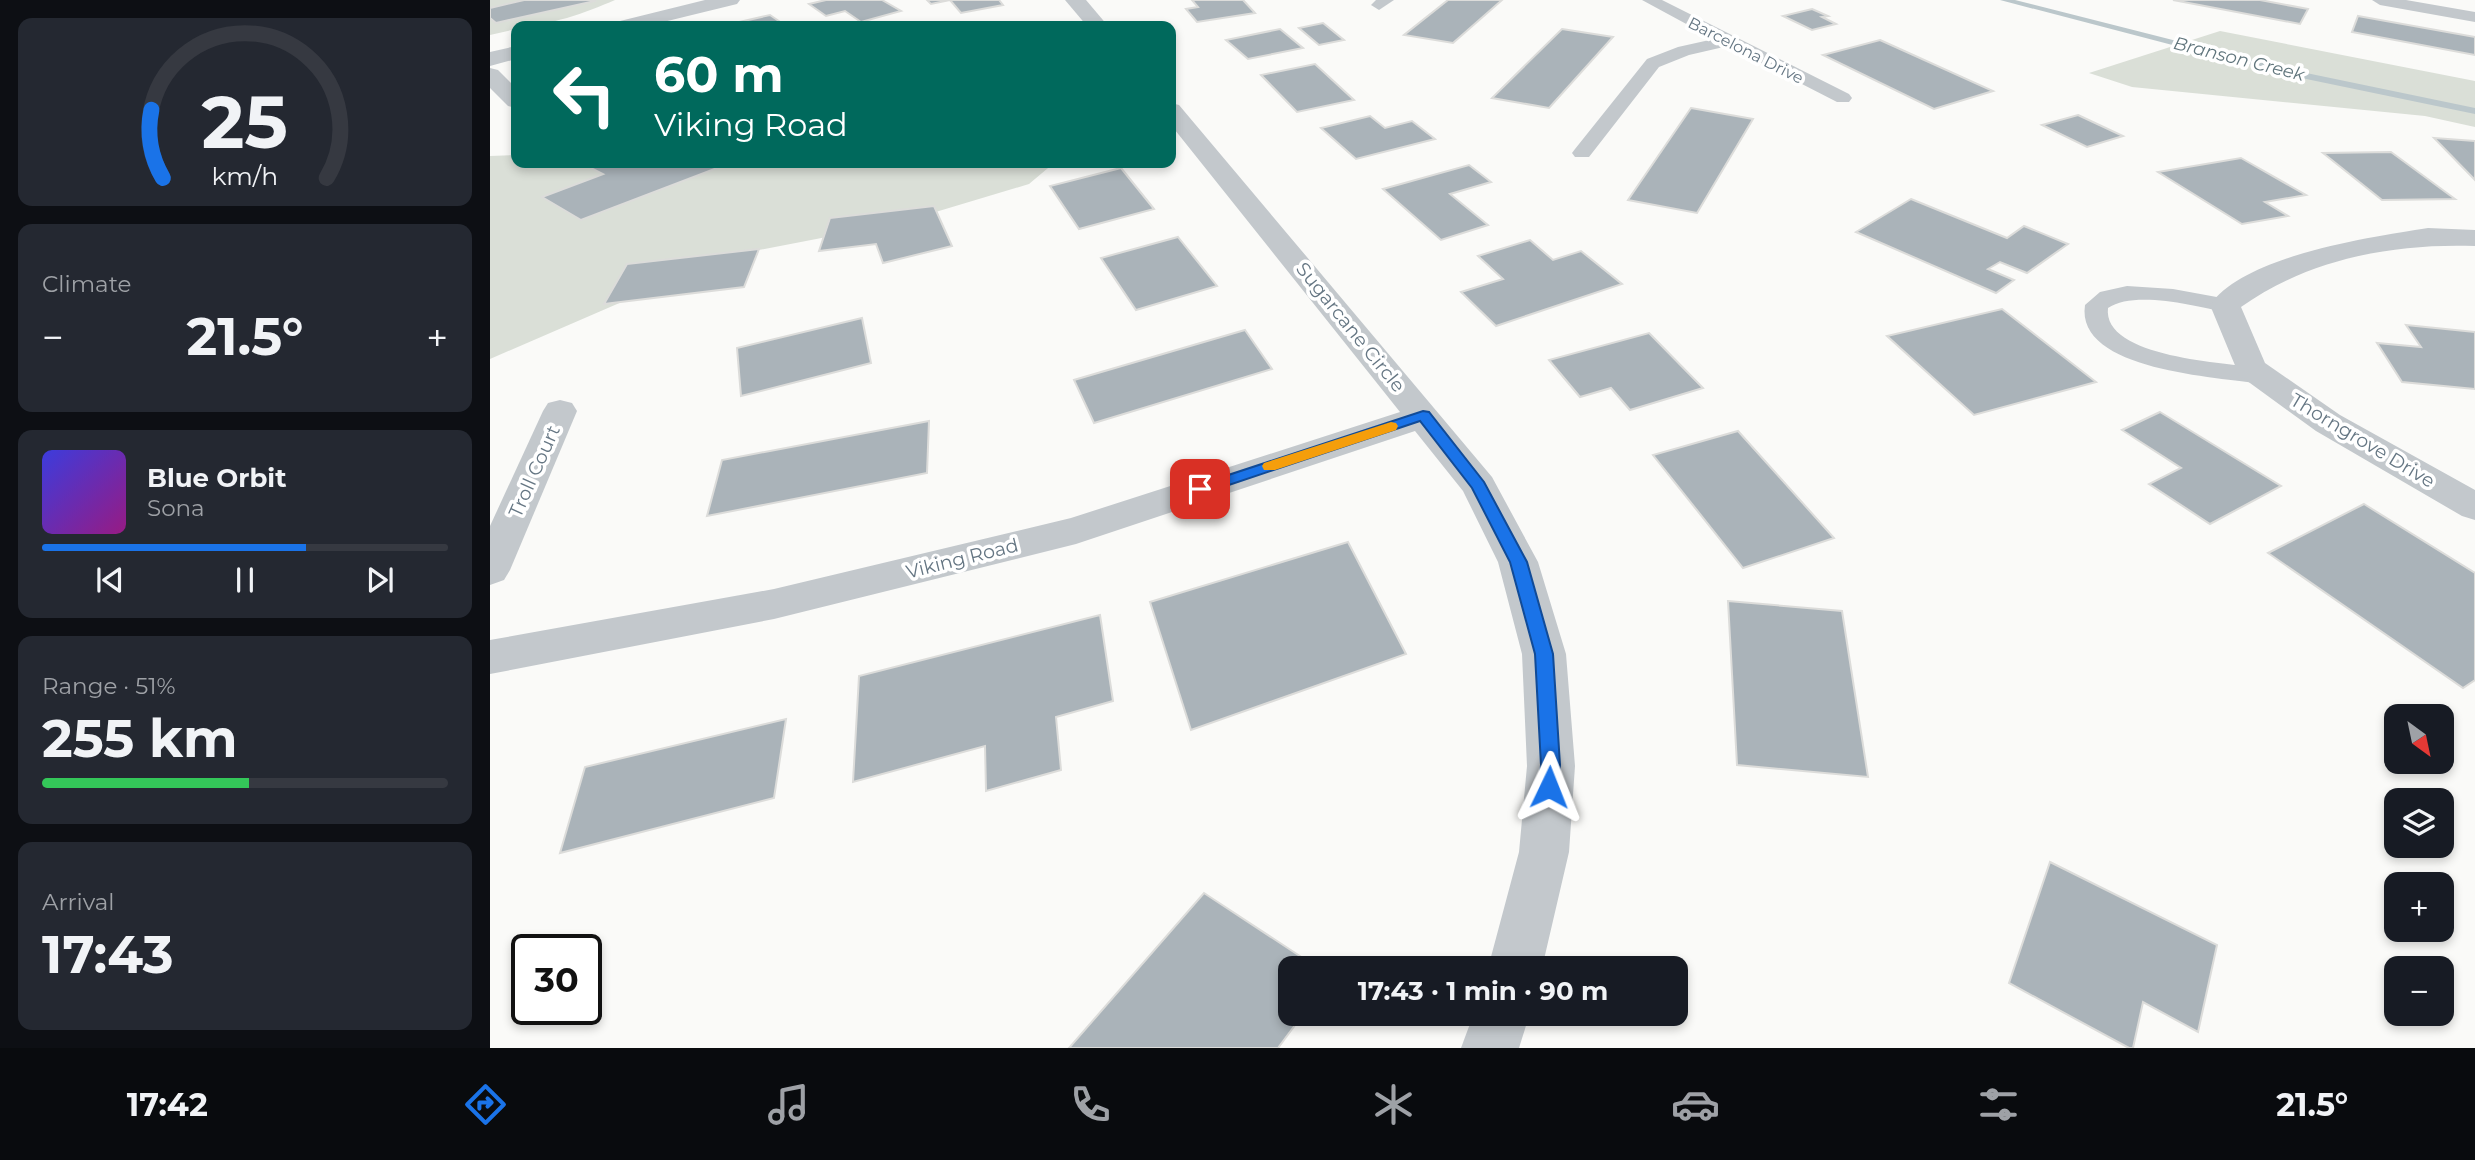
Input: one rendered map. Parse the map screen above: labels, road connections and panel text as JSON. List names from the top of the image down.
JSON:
{
  "streets": {
    "street": [
      "Sugarcane Circle",
      "Thorngrove Drive",
      "Troll Court",
      "Viking Road"
    ],
    "lane": ["Barcelona Drive"]
  },
  "crossings": [
    ["Sugarcane Circle", "Viking Road"]
  ],
  "water": ["Branson Creek"],
  "north": "bottom right",
  "page": {
    "turn": ["60 m", "Viking Road"],
    "tile": [
      "Climate",
      ["Range · 51%", "255 km"],
      ["Arrival", "17:43"]
    ],
    "heat": ["−", "21.5°", "+"],
    "song": ["Blue Orbit", "Sona"],
    "map_buttons": ["+", "−"],
    "limit": "30",
    "trip": "17:43 · 1 min · 90 m",
    "tabs": ["17:42", "21.5°"],
    "gauge": ["25", "km/h"]
  }
}
